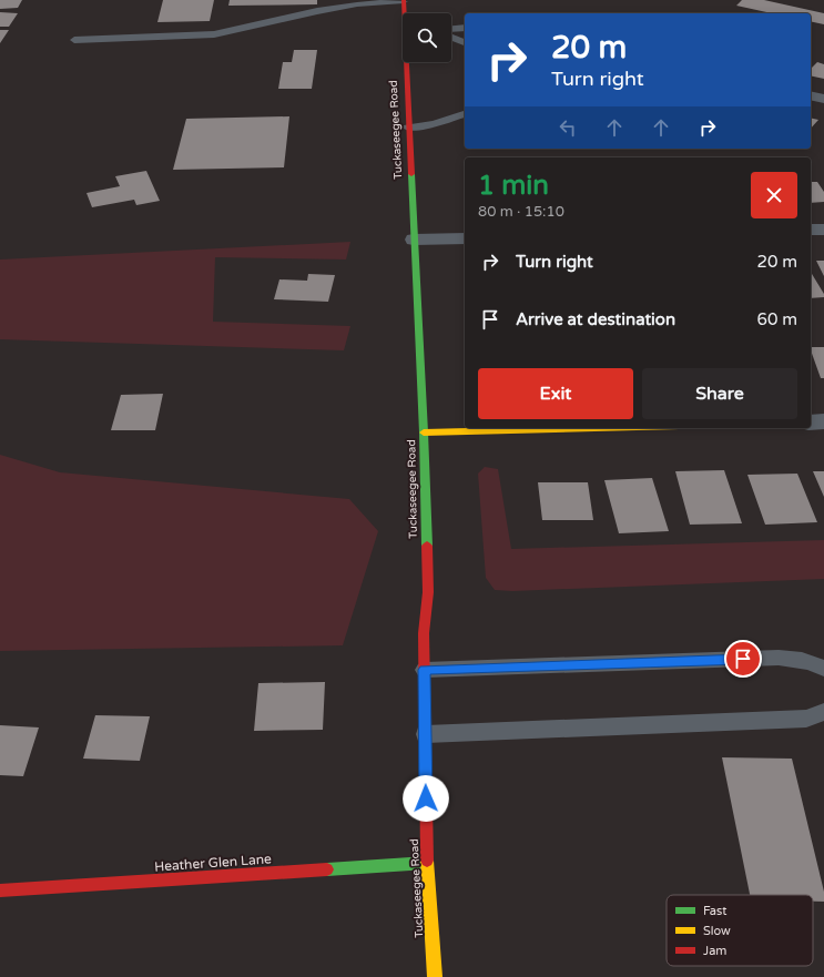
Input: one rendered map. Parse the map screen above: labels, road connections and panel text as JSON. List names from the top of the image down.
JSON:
{
  "streets": {
    "street": ["Tuckaseegee Road", "Heather Glen Lane"]
  },
  "crossings": [
    ["Tuckaseegee Road", "Heather Glen Lane"]
  ],
  "legend": ["Fast", "Slow", "Jam"],
  "page": {
    "turn": ["20 m", "Turn right"],
    "heading": ["1 min", "80 m · 15:10"],
    "list": [
      {
        "name": "Turn right",
        "value": "20 m"
      },
      {
        "name": "Arrive at destination",
        "value": "60 m"
      }
    ],
    "buttons": ["Exit", "Share"]
  }
}
